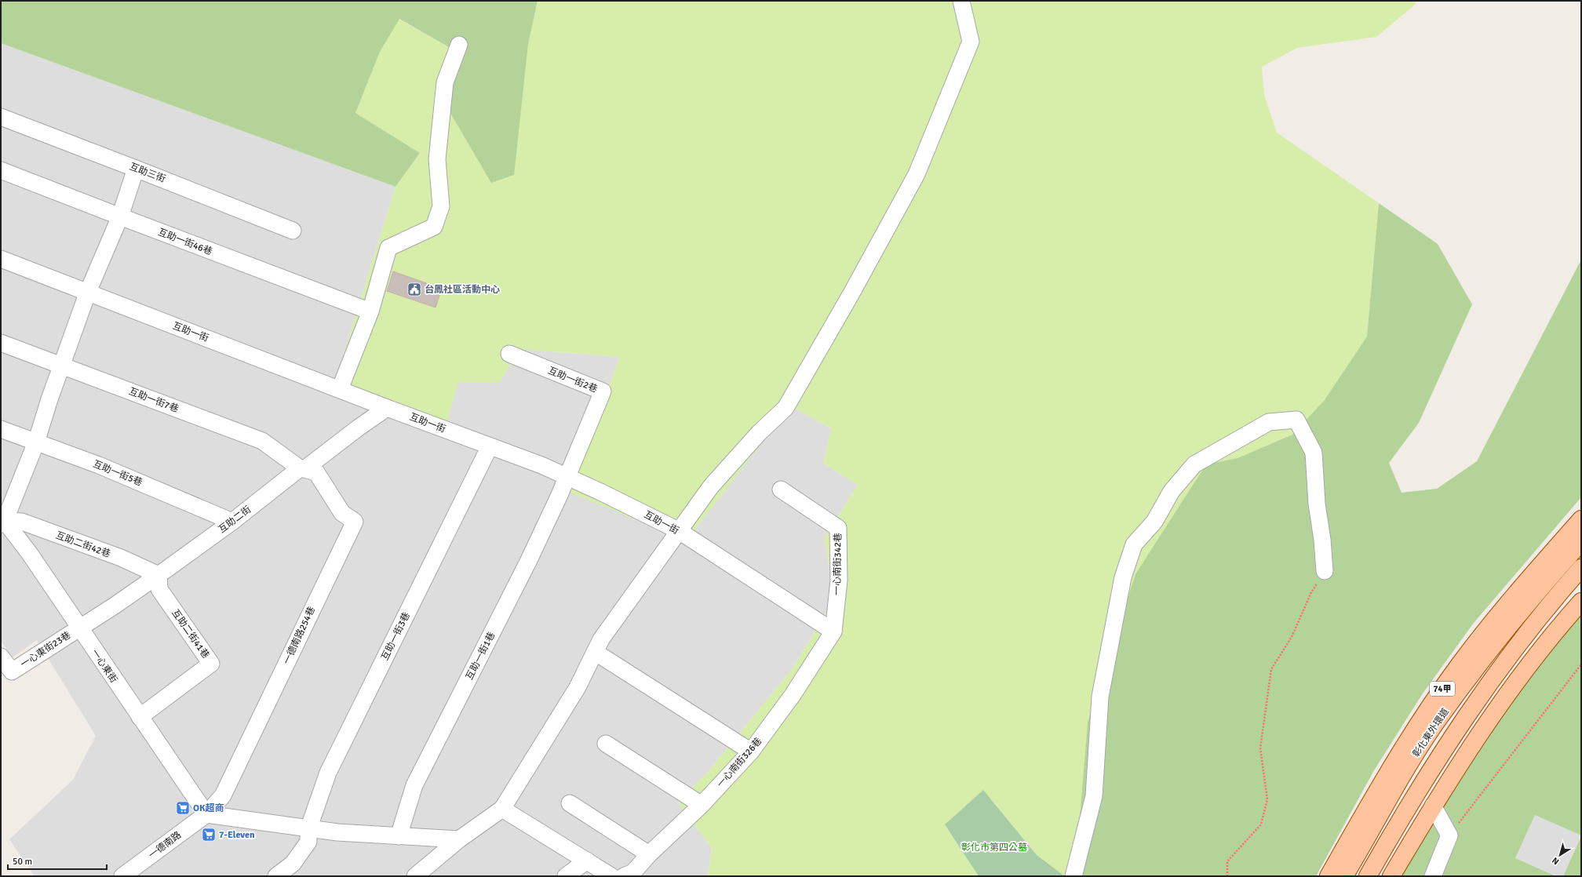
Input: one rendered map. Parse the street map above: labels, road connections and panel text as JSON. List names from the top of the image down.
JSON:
{
  "streets": {
    "main road": ["74甲", "彰化東外環道"],
    "street": [
      "互助三街",
      "互助一街46巷",
      "互助一街",
      "互助一街2巷",
      "互助一街7巷",
      "互助一街5巷",
      "互助二街",
      "互助二街42巷",
      "一心南街342巷",
      "互助二街41巷",
      "一德南路254巷",
      "互助一街3巷",
      "一心東街23巷",
      "互助一街1巷",
      "一心東街",
      "一心南街326巷",
      "一德南路"
    ]
  },
  "crossings": [
    ["互助一街", "互助一街2巷"],
    ["互助一街", "互助二街"],
    ["互助一街", "一心南街342巷"],
    ["互助一街", "互助一街3巷"],
    ["互助一街", "互助一街1巷"],
    ["互助一街", "一心南街326巷"],
    ["互助一街2巷", "互助一街1巷"],
    ["互助一街7巷", "互助二街"],
    ["互助一街7巷", "一德南路254巷"],
    ["互助一街5巷", "互助二街"],
    ["互助二街", "互助二街42巷"],
    ["互助二街", "互助二街41巷"],
    ["互助二街", "一德南路254巷"],
    ["互助二街", "一心東街23巷"],
    ["互助二街", "一心東街"],
    ["互助二街42巷", "互助二街41巷"],
    ["互助二街42巷", "一心東街"],
    ["一心南街342巷", "一心南街326巷"],
    ["互助二街41巷", "一心東街"],
    ["一德南路254巷", "一心東街"],
    ["一德南路254巷", "一德南路"],
    ["一心東街23巷", "一心東街"],
    ["一心東街", "一德南路"]
  ],
  "parks": ["彰化市第四公墓"],
  "places": {
    "public building": ["台鳳社區活動中心"],
    "supermarket": ["OK超商", "7-Eleven"]
  },
  "scale_bar": "50 m",
  "north": "bottom left"
}
